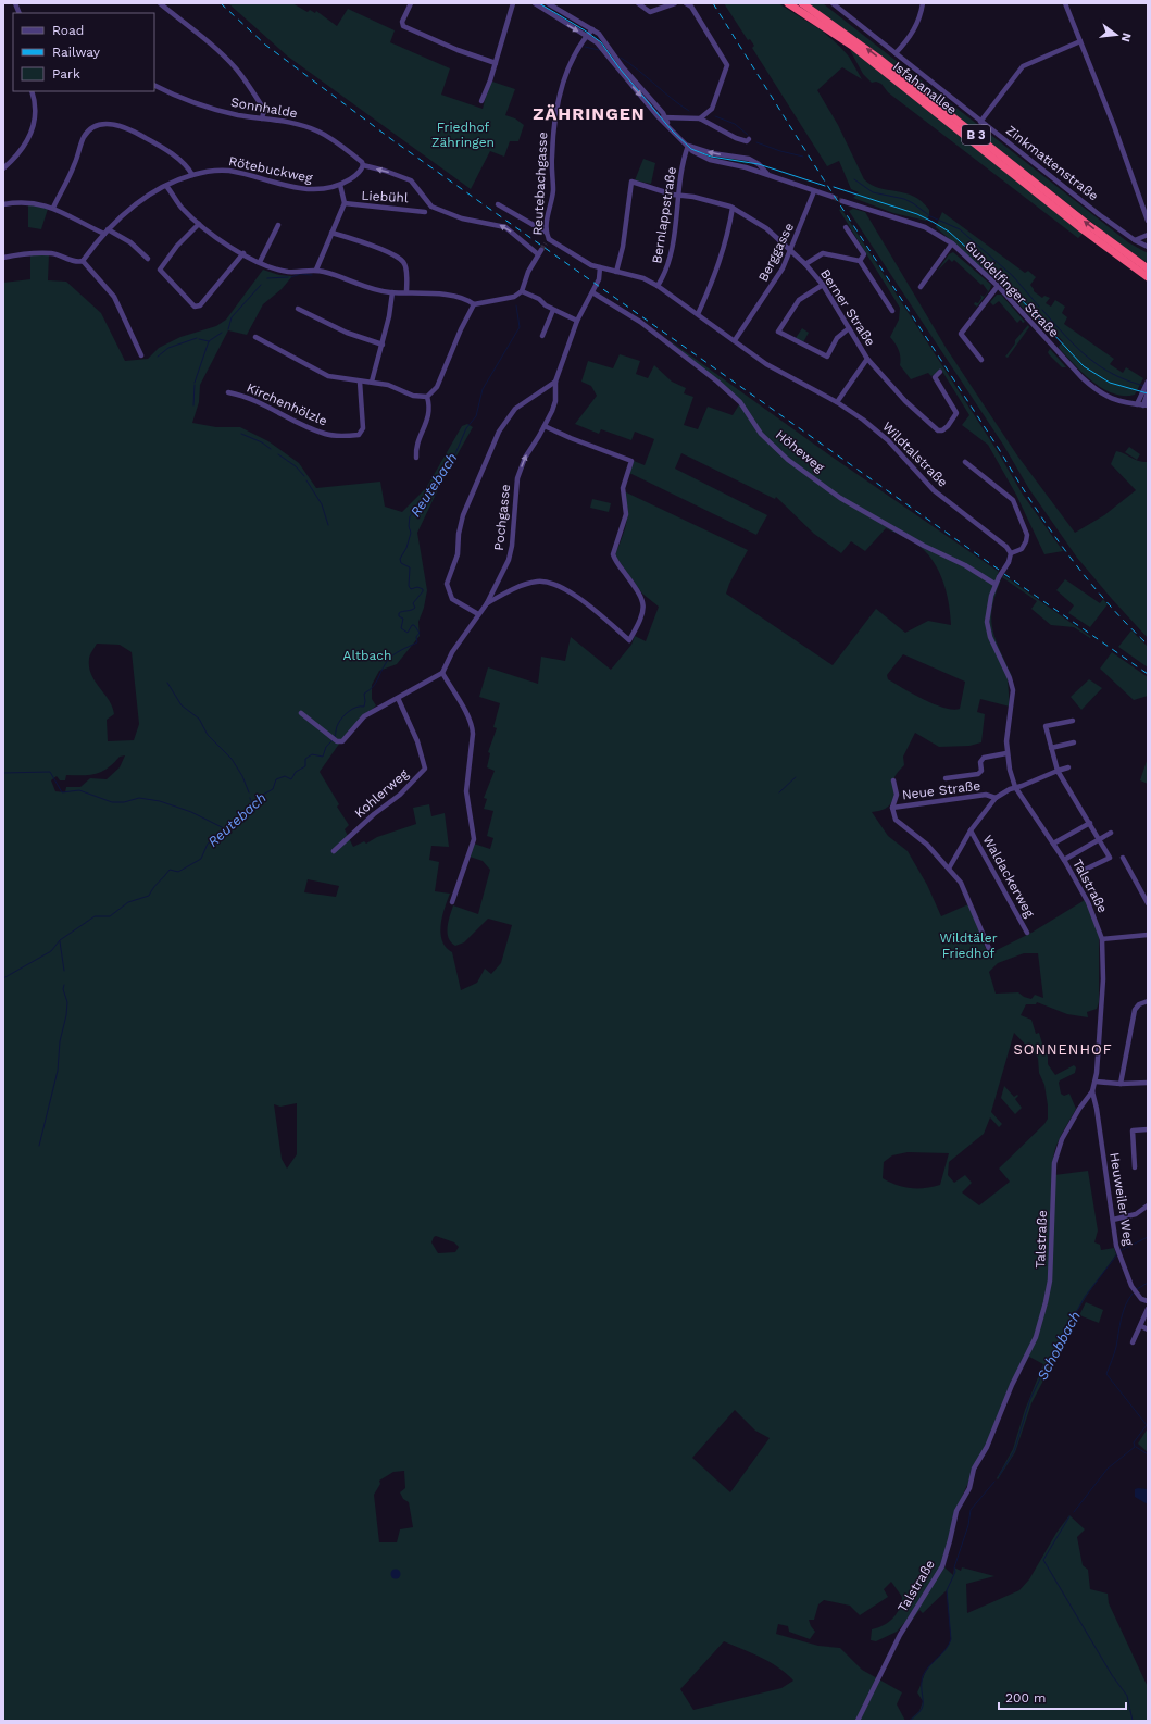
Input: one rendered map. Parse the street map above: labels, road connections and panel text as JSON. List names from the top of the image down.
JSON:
{
  "streets": {
    "highway": ["Isfahanallee", "B 3"],
    "street": [
      "Sonnhalde",
      "Zinkmattenstraße",
      "Rötebuckweg",
      "Reutebachgasse",
      "Liebühl",
      "Bernlappstraße",
      "Berggasse",
      "Gundelfinger Straße",
      "Berner Straße",
      "Kirchenhölzle",
      "Höheweg",
      "Wildtalstraße",
      "Pochgasse",
      "Neue Straße",
      "Kohlerweg",
      "Waldackerweg",
      "Talstraße",
      "Heuweiler Weg"
    ]
  },
  "crossings": [
    ["Sonnhalde", "Rötebuckweg"],
    ["Sonnhalde", "Reutebachgasse"],
    ["Rötebuckweg", "Reutebachgasse"],
    ["Rötebuckweg", "Liebühl"],
    ["Reutebachgasse", "Wildtalstraße"],
    ["Bernlappstraße", "Berner Straße"],
    ["Bernlappstraße", "Wildtalstraße"],
    ["Berggasse", "Berner Straße"],
    ["Berggasse", "Wildtalstraße"],
    ["Berner Straße", "Wildtalstraße"],
    ["Höheweg", "Pochgasse"],
    ["Wildtalstraße", "Pochgasse"],
    ["Talstraße", "Heuweiler Weg"]
  ],
  "one_way": ["Reutebachgasse", "Pochgasse"],
  "districts": ["ZÄHRINGEN", "SONNENHOF"],
  "water": ["Reutebach", "Schobbach"],
  "parks": ["Friedhof Zähringen", "Altbach", "Wildtäler Friedhof"],
  "legend": ["Road", "Railway", "Park"],
  "scale_bar": "200 m",
  "north": "right"
}
